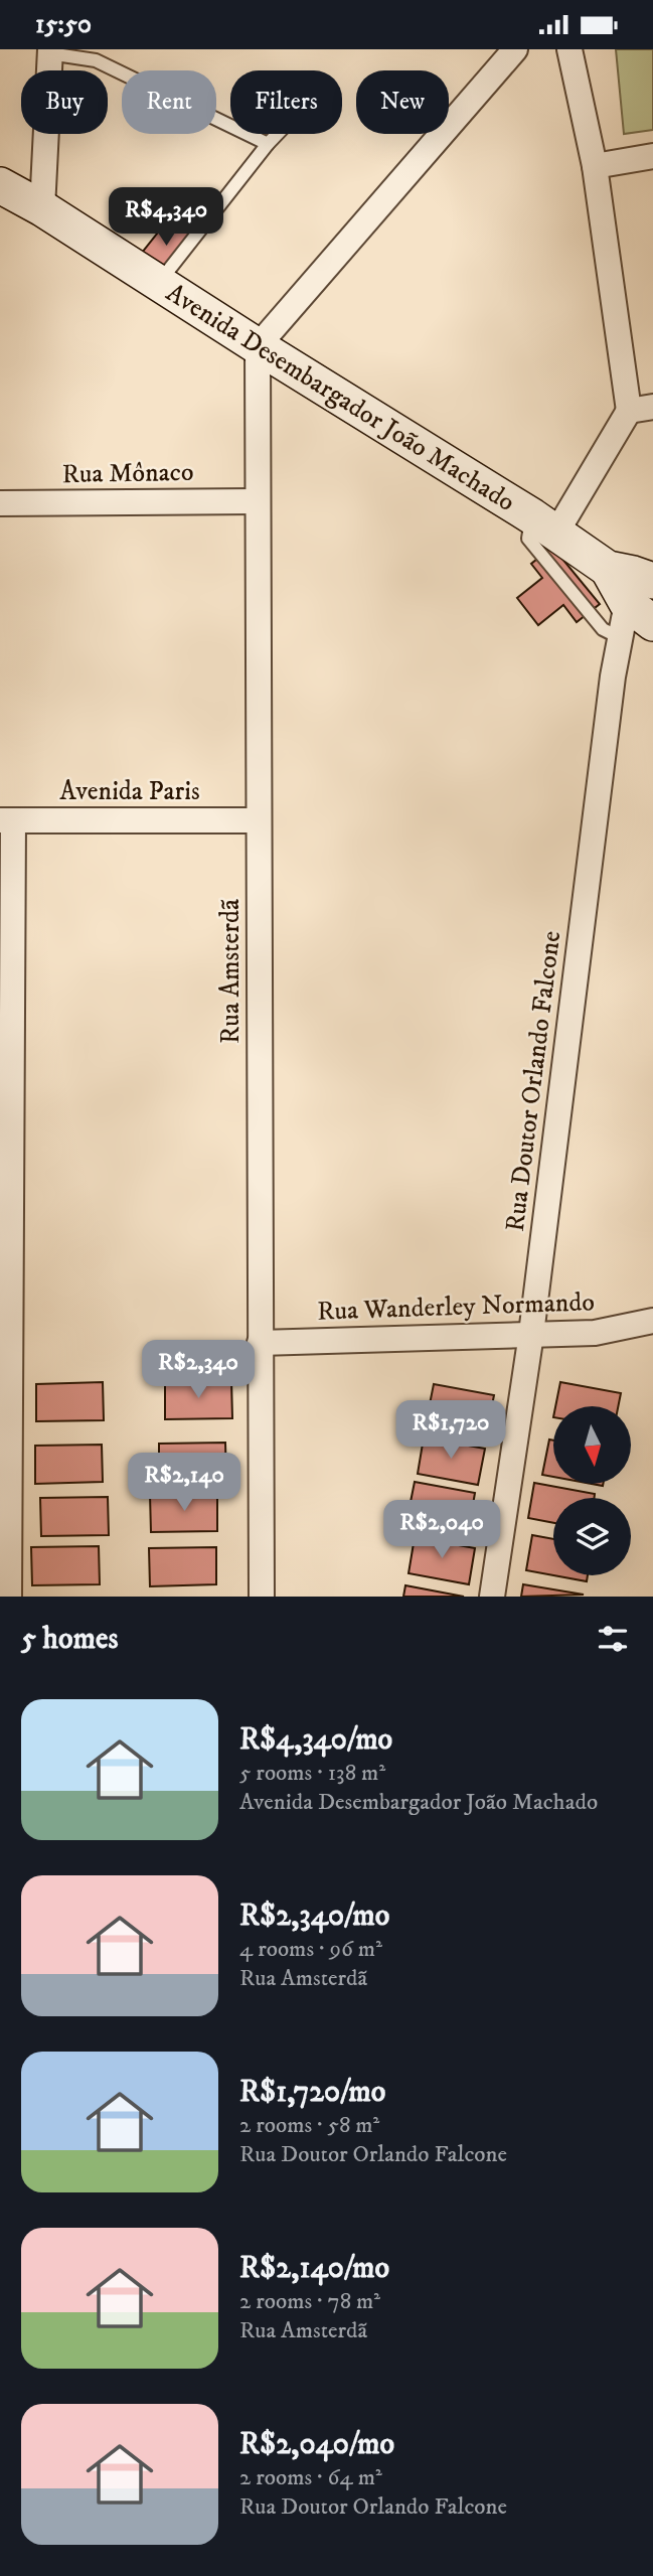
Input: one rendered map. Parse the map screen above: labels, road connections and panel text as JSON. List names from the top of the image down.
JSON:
{
  "streets": {
    "main road": ["Avenida Desembargador João Machado"],
    "street": [
      "Rua Mônaco",
      "Avenida Paris",
      "Rua Amsterdã",
      "Rua Doutor Orlando Falcone",
      "Rua Wanderley Normando"
    ]
  },
  "crossings": [
    ["Avenida Desembargador João Machado", "Rua Amsterdã"],
    ["Avenida Desembargador João Machado", "Rua Doutor Orlando Falcone"],
    ["Rua Mônaco", "Rua Amsterdã"],
    ["Avenida Paris", "Rua Amsterdã"],
    ["Rua Amsterdã", "Rua Wanderley Normando"],
    ["Rua Doutor Orlando Falcone", "Rua Wanderley Normando"]
  ],
  "north": "bottom",
  "page": {
    "status": "15:50",
    "chip": [
      "Buy",
      "Rent",
      "Filters",
      "New"
    ],
    "price": [
      "R$4,340",
      "R$2,340",
      "R$1,720",
      "R$2,140",
      "R$2,040"
    ],
    "heading": "5 homes",
    "list": [
      {
        "name": "R$4,340/mo",
        "note": "5 rooms · 138 m² · Avenida Desembargador João Machado"
      },
      {
        "name": "R$2,340/mo",
        "note": "4 rooms · 96 m² · Rua Amsterdã"
      },
      {
        "name": "R$1,720/mo",
        "note": "2 rooms · 58 m² · Rua Doutor Orlando Falcone"
      },
      {
        "name": "R$2,140/mo",
        "note": "2 rooms · 78 m² · Rua Amsterdã"
      },
      {
        "name": "R$2,040/mo",
        "note": "2 rooms · 64 m² · Rua Doutor Orlando Falcone"
      }
    ]
  }
}
